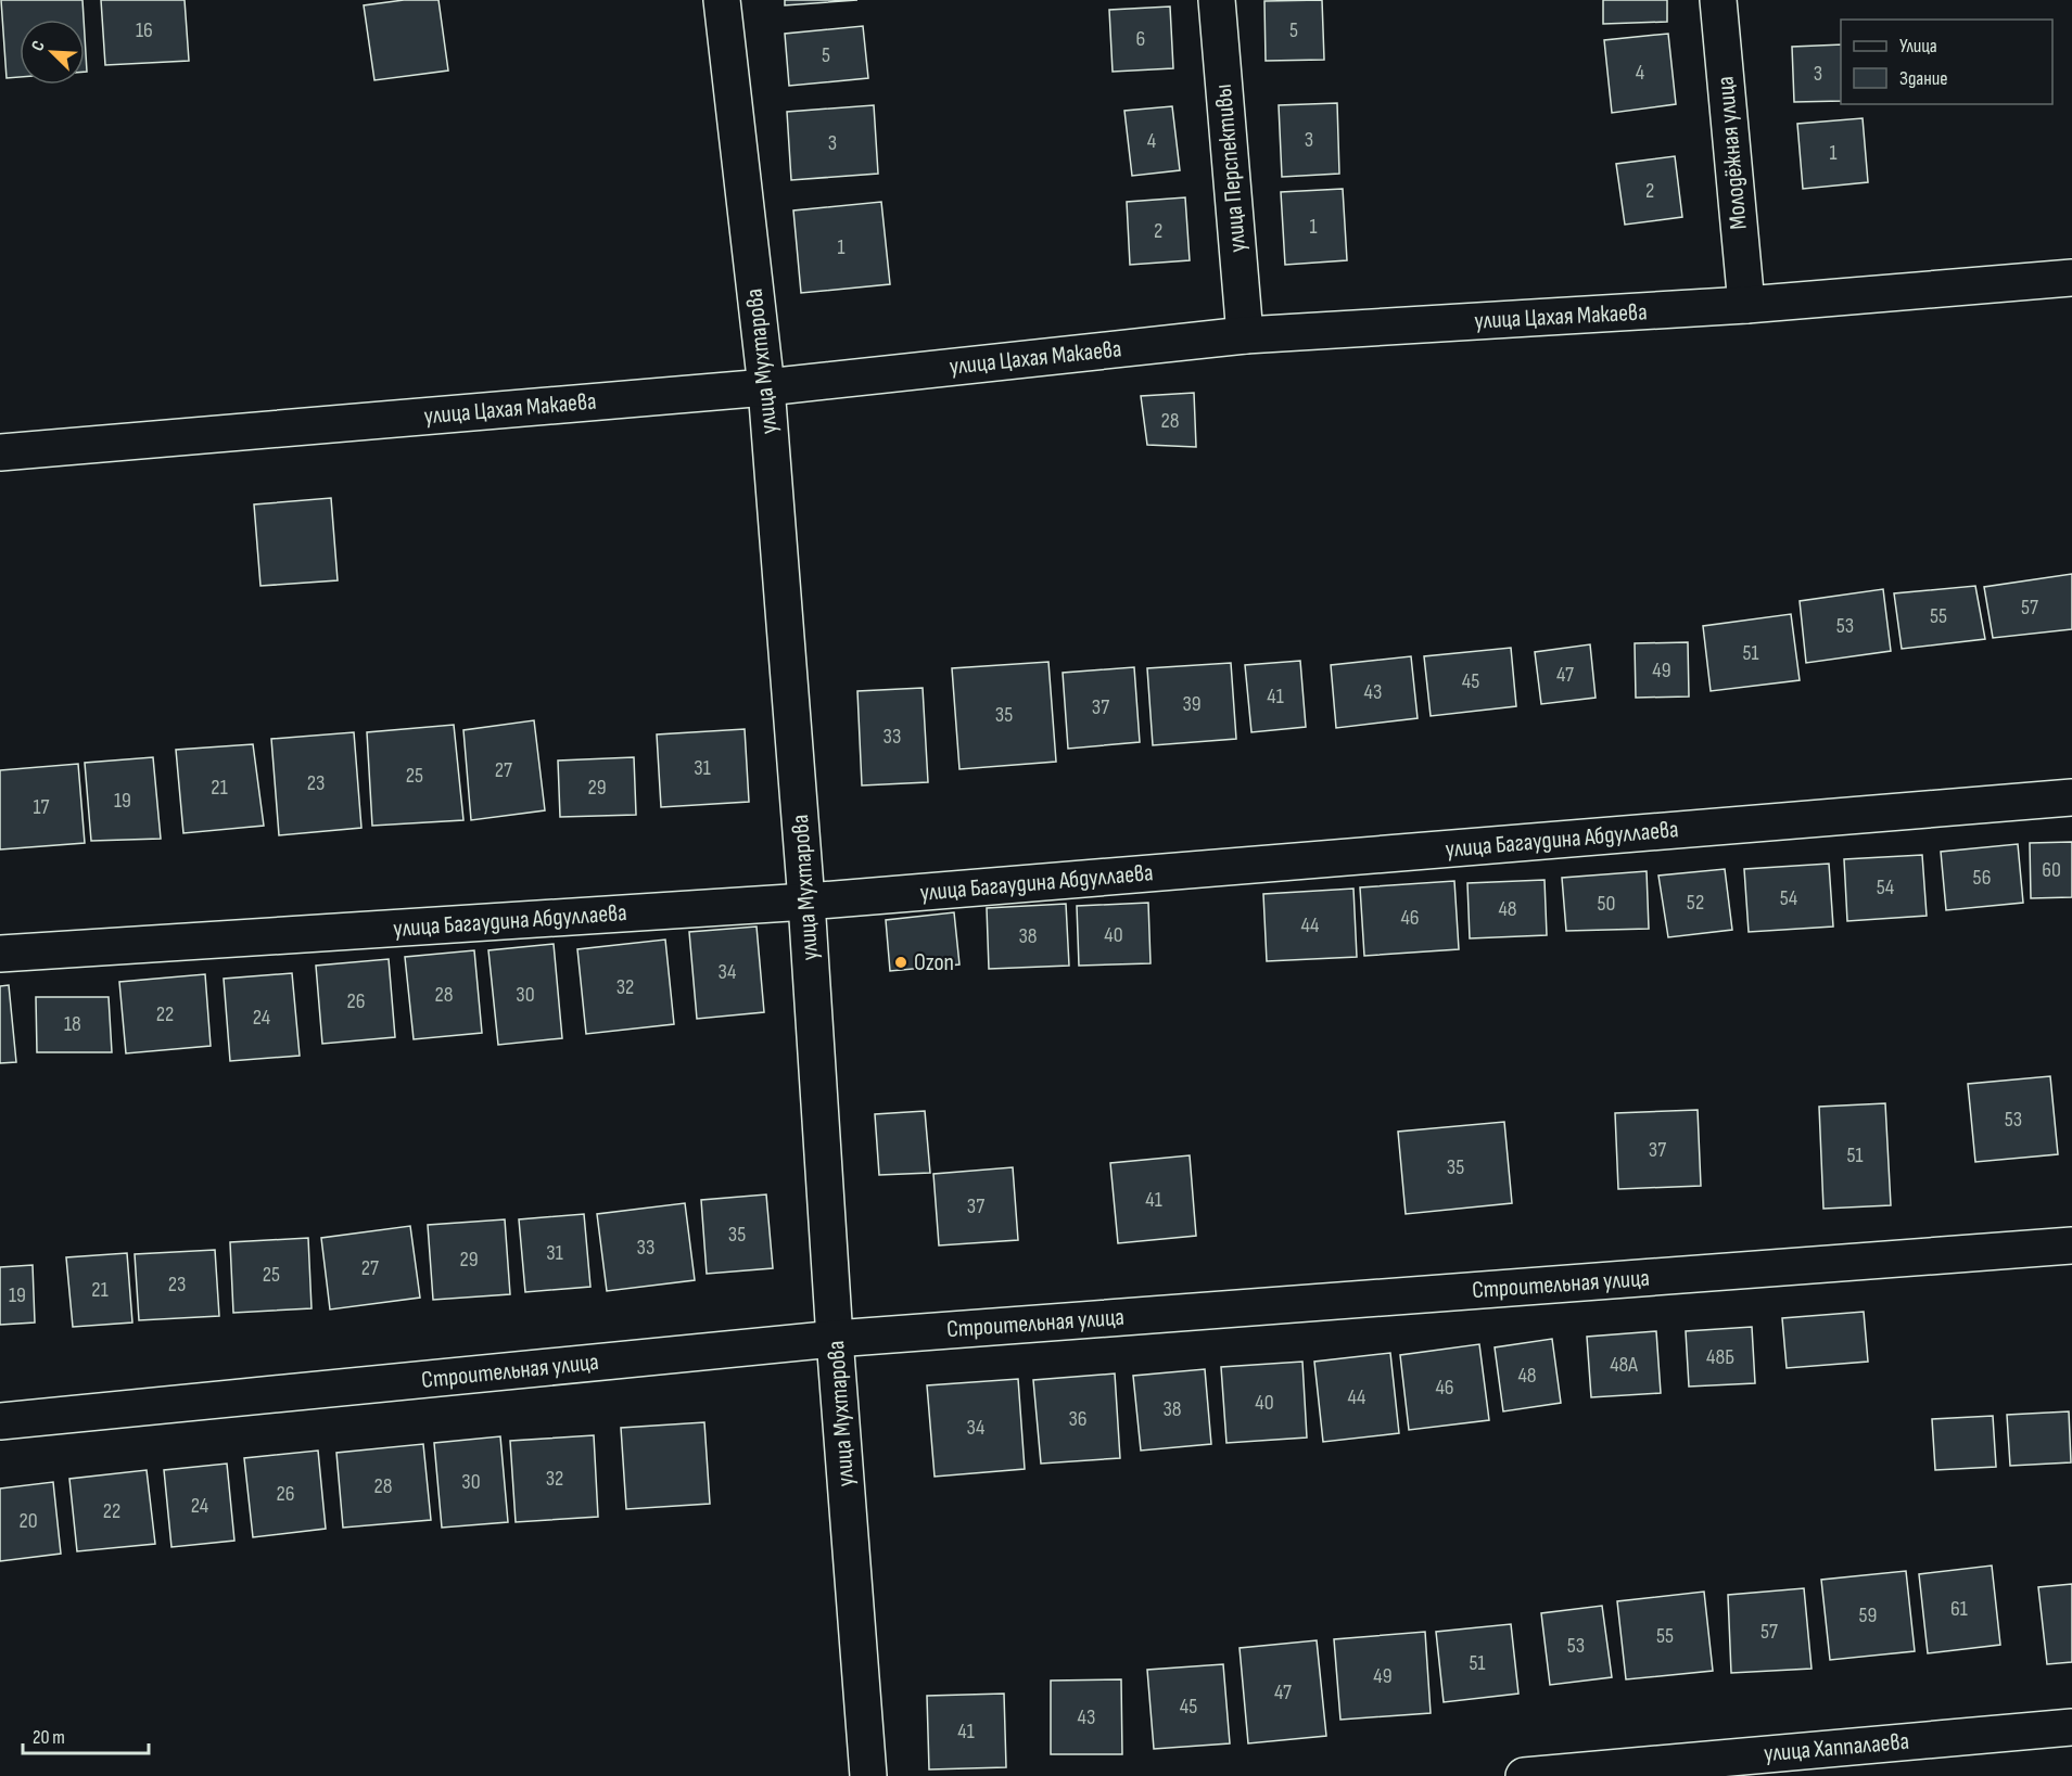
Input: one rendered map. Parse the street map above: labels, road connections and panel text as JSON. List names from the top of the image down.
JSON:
{
  "streets": {
    "street": [
      "Молодёжная улица",
      "улица Перспективы",
      "улица Цахая Макаева",
      "улица Мухтарова",
      "улица Багаудина Абдуллаева",
      "Строительная улица",
      "улица Хаппалаева"
    ]
  },
  "crossings": [
    ["Молодёжная улица", "улица Цахая Макаева"],
    ["улица Перспективы", "улица Цахая Макаева"],
    ["улица Цахая Макаева", "улица Мухтарова"],
    ["улица Мухтарова", "улица Багаудина Абдуллаева"],
    ["улица Мухтарова", "Строительная улица"]
  ],
  "places": ["Ozon"],
  "house_numbers": [
    "16",
    "5",
    "6",
    "5",
    "4",
    "3",
    "3",
    "4",
    "3",
    "1",
    "2",
    "1",
    "2",
    "1",
    "28",
    "57",
    "55",
    "53",
    "51",
    "49",
    "47",
    "45",
    "43",
    "41",
    "39",
    "37",
    "35",
    "33",
    "31",
    "27",
    "25",
    "23",
    "21",
    "29",
    "19",
    "17",
    "60",
    "56",
    "54",
    "54",
    "52",
    "50",
    "48",
    "46",
    "44",
    "40",
    "38",
    "34",
    "32",
    "28",
    "30",
    "26",
    "22",
    "24",
    "18",
    "53",
    "37",
    "51",
    "35",
    "41",
    "37",
    "35",
    "33",
    "31",
    "29",
    "27",
    "25",
    "23",
    "21",
    "19",
    "48Б",
    "48А",
    "48",
    "46",
    "44",
    "40",
    "38",
    "36",
    "34",
    "32",
    "30",
    "28",
    "26",
    "24",
    "22",
    "20",
    "61",
    "59",
    "57",
    "55",
    "53",
    "51",
    "49",
    "47",
    "45",
    "43",
    "41"
  ],
  "legend": ["Улица", "Здание"],
  "scale_bar": "20 m",
  "north": "top left"
}
